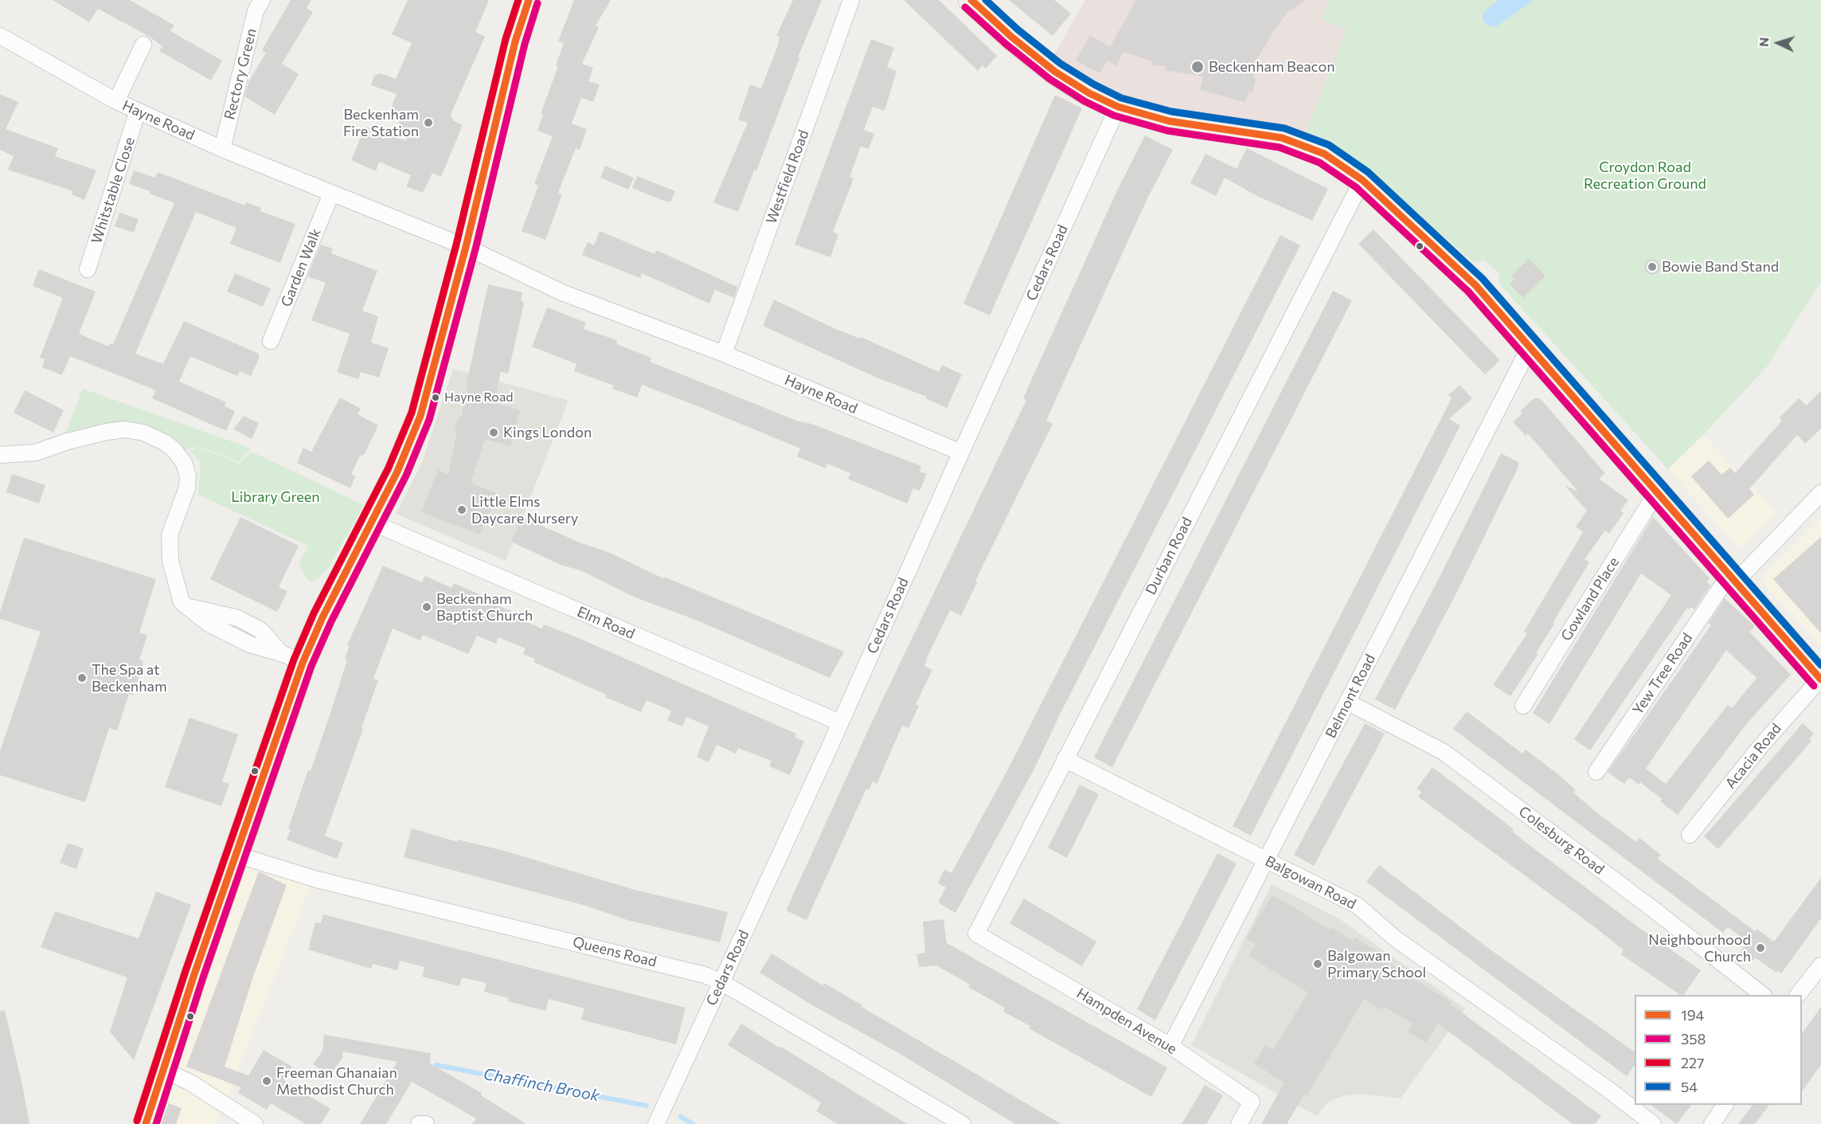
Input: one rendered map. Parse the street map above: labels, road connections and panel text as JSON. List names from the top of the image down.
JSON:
{
  "streets": {
    "street": [
      "Rectory Green",
      "Hayne Road",
      "Westfield Road",
      "Whitstable Close",
      "Cedars Road",
      "Garden Walk",
      "Durban Road",
      "Gowland Place",
      "Elm Road",
      "Yew Tree Road",
      "Belmont Road",
      "Acacia Road",
      "Colesburg Road",
      "Balgowan Road",
      "Queens Road",
      "Hampden Avenue"
    ]
  },
  "crossings": [
    ["Rectory Green", "Hayne Road"],
    ["Hayne Road", "Westfield Road"],
    ["Hayne Road", "Whitstable Close"],
    ["Hayne Road", "Cedars Road"],
    ["Hayne Road", "Garden Walk"],
    ["Cedars Road", "Elm Road"],
    ["Cedars Road", "Queens Road"],
    ["Durban Road", "Balgowan Road"],
    ["Durban Road", "Hampden Avenue"],
    ["Belmont Road", "Colesburg Road"],
    ["Belmont Road", "Balgowan Road"],
    ["Belmont Road", "Hampden Avenue"]
  ],
  "water": ["Chaffinch Brook"],
  "parks": ["Croydon Road Recreation Ground", "Library Green"],
  "places": [
    "Beckenham Beacon",
    "Beckenham Fire Station",
    "Bowie Band Stand",
    "Hayne Road",
    "Kings London",
    "Little Elms Daycare Nursery",
    "Beckenham Baptist Church",
    "The Spa at Beckenham",
    "Neighbourhood Church",
    "Balgowan Primary School",
    "Freeman Ghanaian Methodist Church"
  ],
  "lines": [
    "transit line 194",
    "transit line 227",
    "transit line 54",
    "transit line 358"
  ],
  "legend": [
    "194",
    "358",
    "227",
    "54"
  ],
  "north": "left"
}
